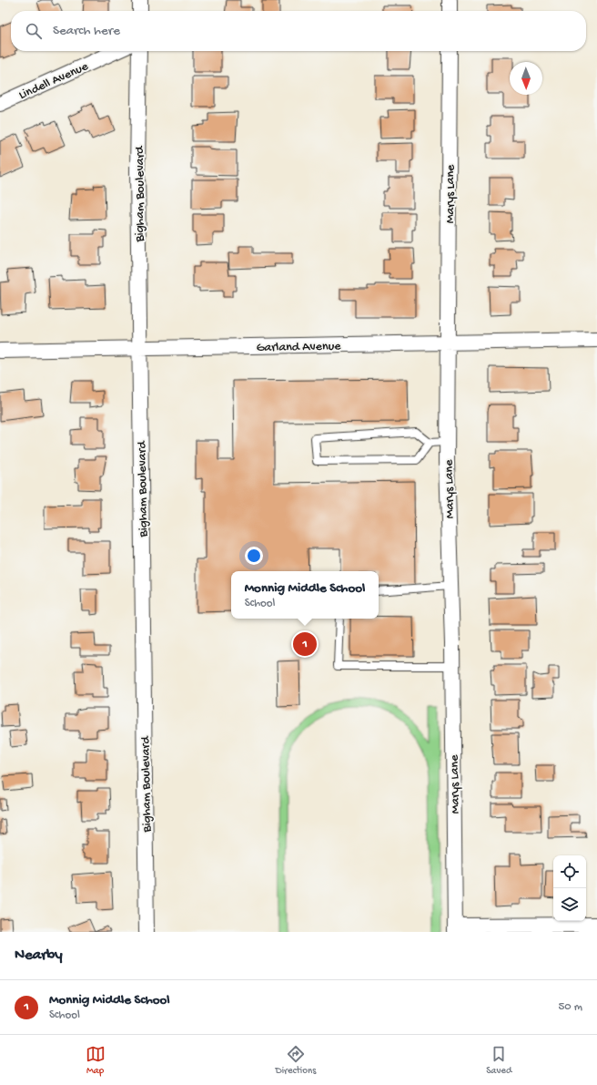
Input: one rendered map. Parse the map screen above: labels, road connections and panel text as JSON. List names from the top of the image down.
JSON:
{
  "streets": {
    "street": [
      "Lindell Avenue",
      "Bigham Boulevard",
      "Marys Lane",
      "Garland Avenue"
    ]
  },
  "crossings": [
    ["Bigham Boulevard", "Garland Avenue"],
    ["Marys Lane", "Garland Avenue"]
  ],
  "north": "bottom",
  "page": {
    "search": "Search here",
    "popup": ["Monnig Middle School", "School"],
    "pins": "1",
    "heading": "Nearby",
    "list": [
      {
        "mark": "1",
        "name": "Monnig Middle School",
        "note": "School",
        "value": "50 m"
      }
    ],
    "nav": ["Map", "Directions", "Saved"]
  }
}
